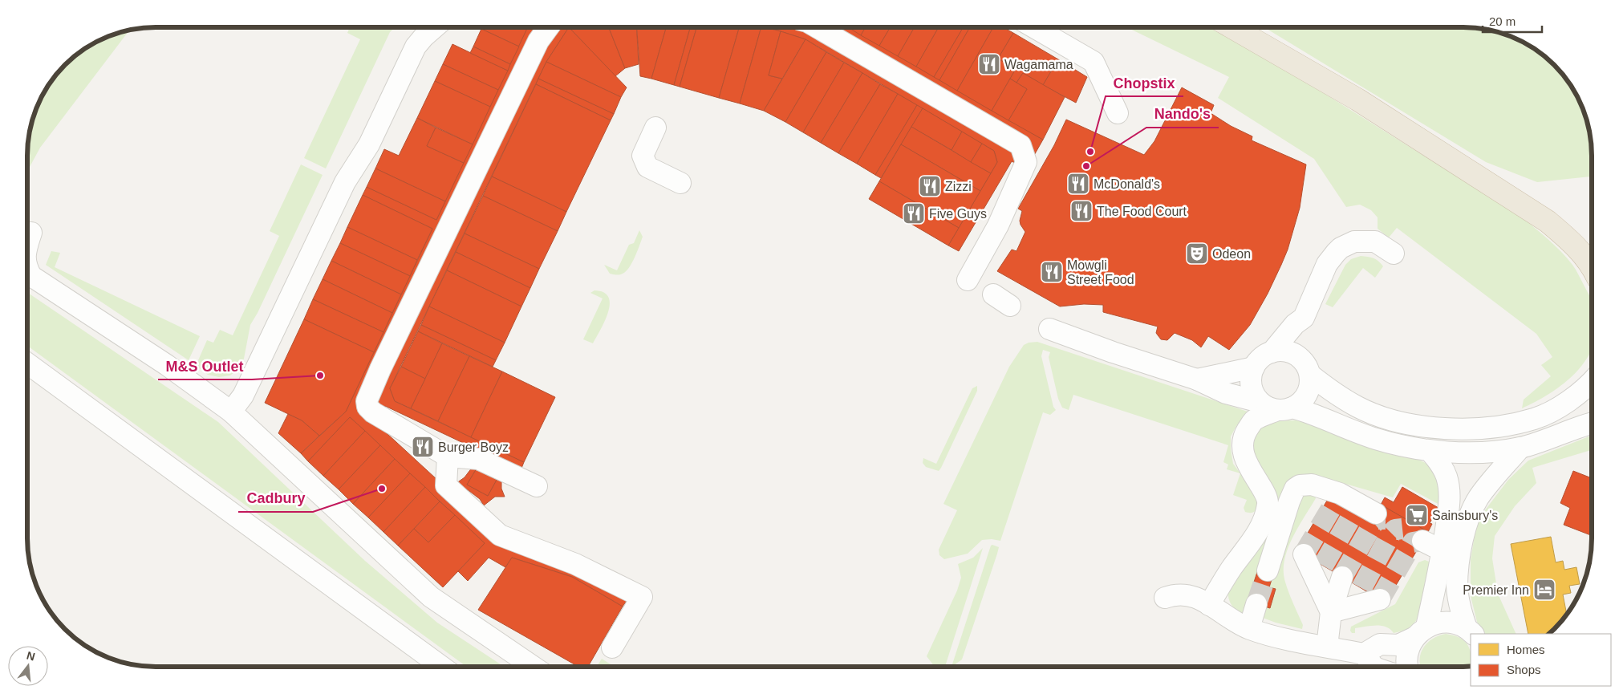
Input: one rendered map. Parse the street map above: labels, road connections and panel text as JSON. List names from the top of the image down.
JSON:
{
  "places": {
    "restaurant": [
      "Wagamama",
      "McDonald's",
      "Zizzi",
      "The Food Court",
      "Five Guys",
      "Mowgli Street Food",
      "Burger Boyz"
    ],
    "other": [
      "Chopstix",
      "Nando's",
      "M&S Outlet",
      "Cadbury"
    ],
    "theatre": ["Odeon"],
    "supermarket": ["Sainsbury's"],
    "hotel": ["Premier Inn"]
  },
  "legend": ["Homes", "Shops"],
  "scale_bar": "20 m",
  "north": "top"
}
